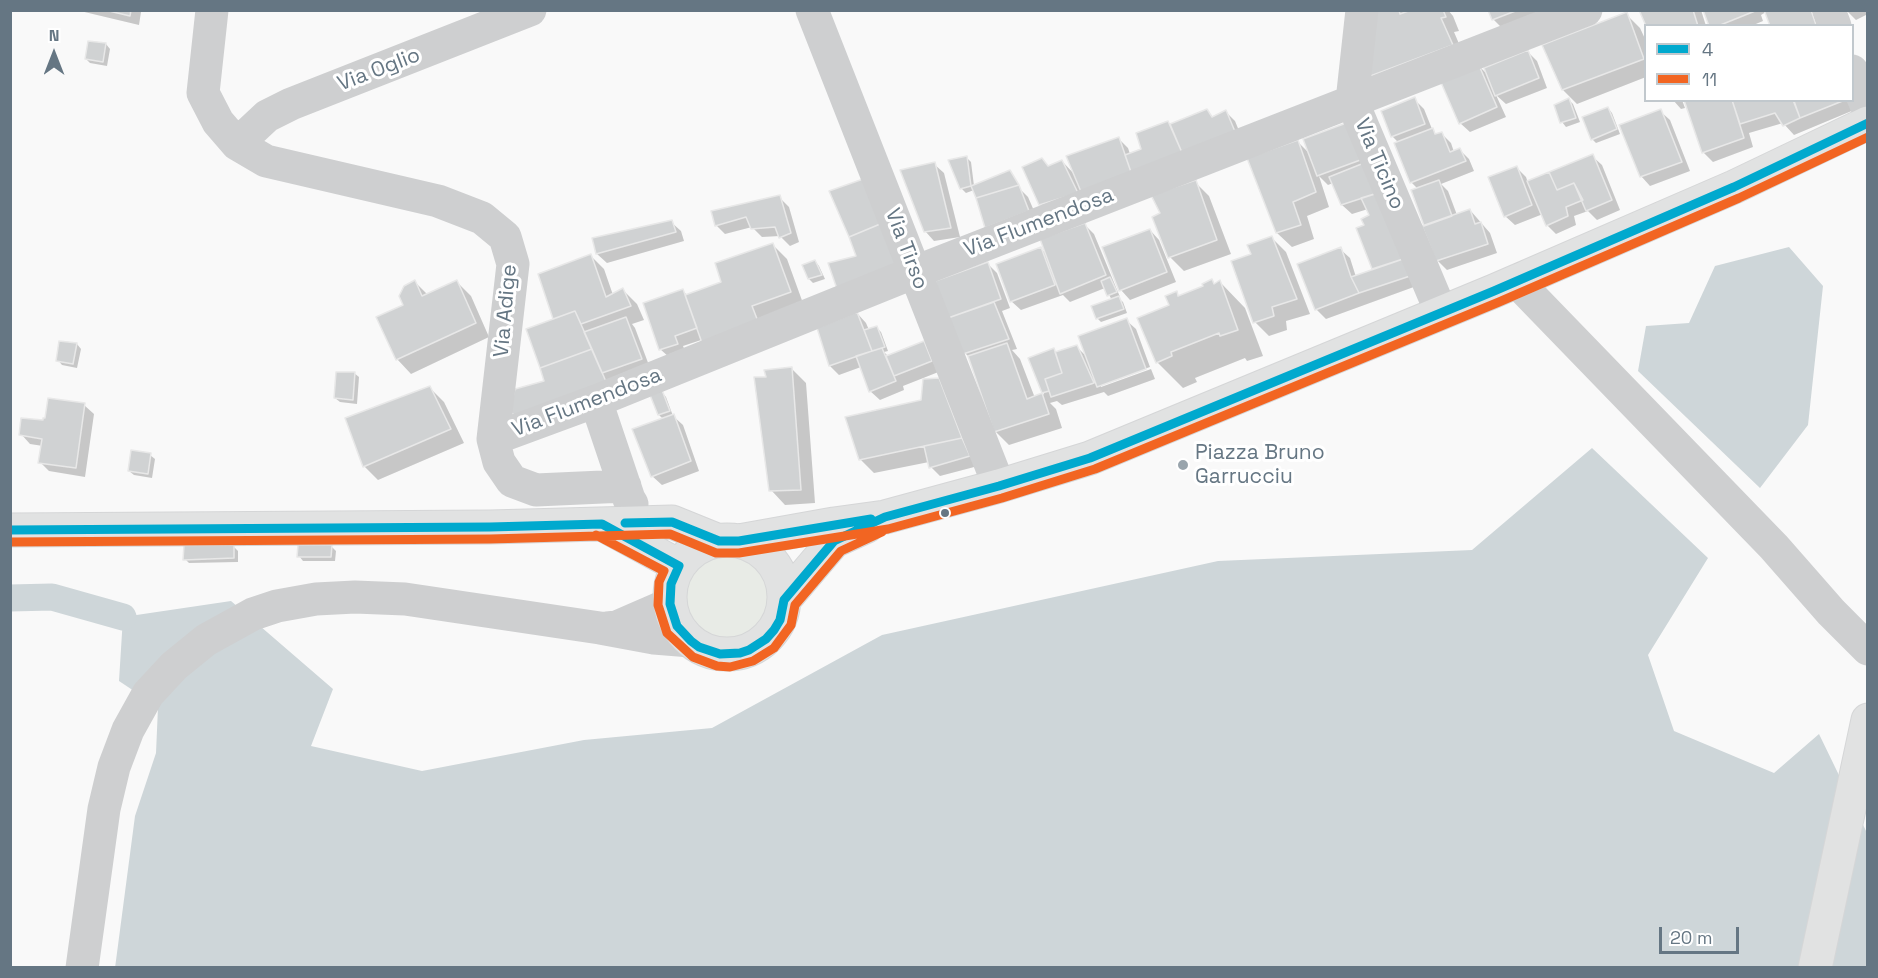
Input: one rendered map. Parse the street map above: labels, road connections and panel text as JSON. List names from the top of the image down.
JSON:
{
  "streets": {
    "street": [
      "Via Oglio",
      "Via Ticino",
      "Via Flumendosa",
      "Via Tirso",
      "Via Adige"
    ]
  },
  "crossings": [
    ["Via Oglio", "Via Adige"],
    ["Via Ticino", "Via Flumendosa"],
    ["Via Flumendosa", "Via Tirso"],
    ["Via Flumendosa", "Via Adige"]
  ],
  "places": ["Piazza Bruno Garrucciu"],
  "lines": ["transit line 4", "transit line 11"],
  "legend": ["4", "11"],
  "scale_bar": "20 m",
  "north": "top"
}
